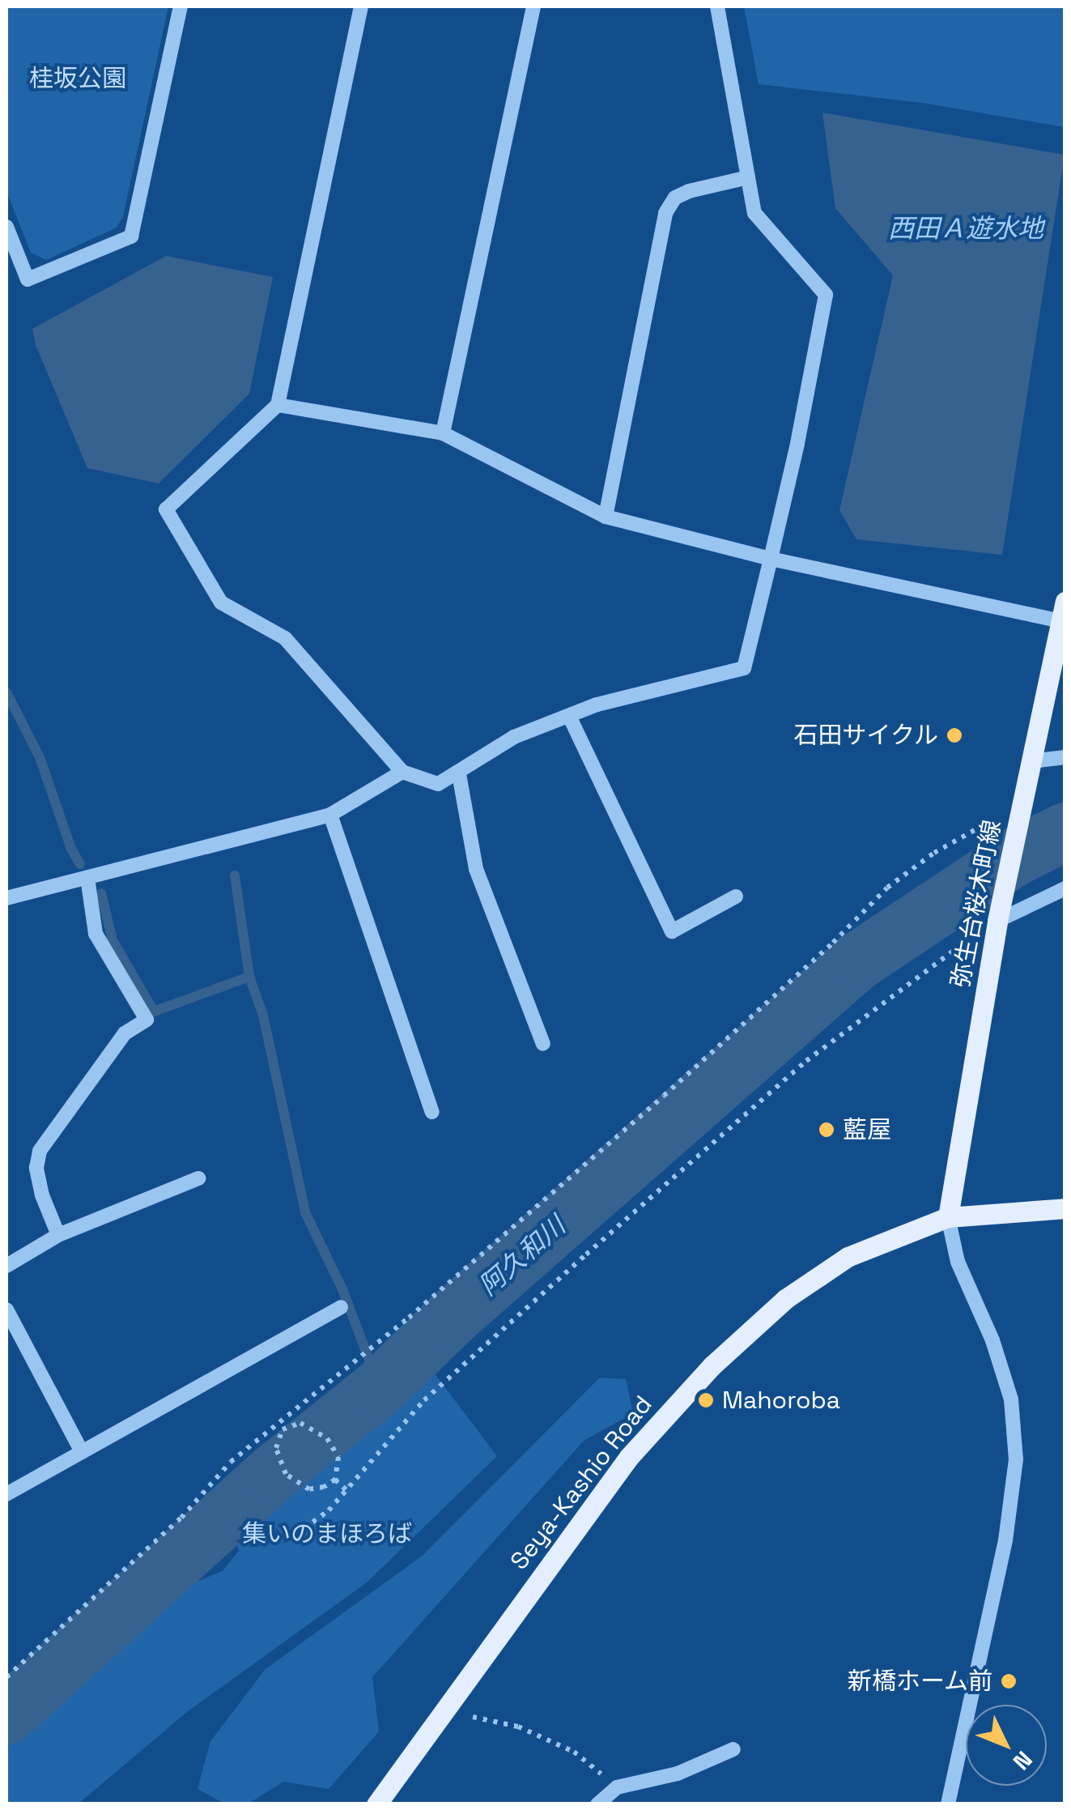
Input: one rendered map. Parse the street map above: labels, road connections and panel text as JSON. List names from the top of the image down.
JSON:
{
  "streets": {
    "main road": ["弥生台桜木町線", "Seya-Kashio Road"]
  },
  "crossings": [
    ["弥生台桜木町線", "Seya-Kashio Road"]
  ],
  "water": ["西田Ａ遊水地", "阿久和川"],
  "parks": ["桂坂公園", "集いのまほろば"],
  "places": [
    "石田サイクル",
    "藍屋",
    "Mahoroba",
    "新橋ホーム前"
  ],
  "north": "bottom right"
}
